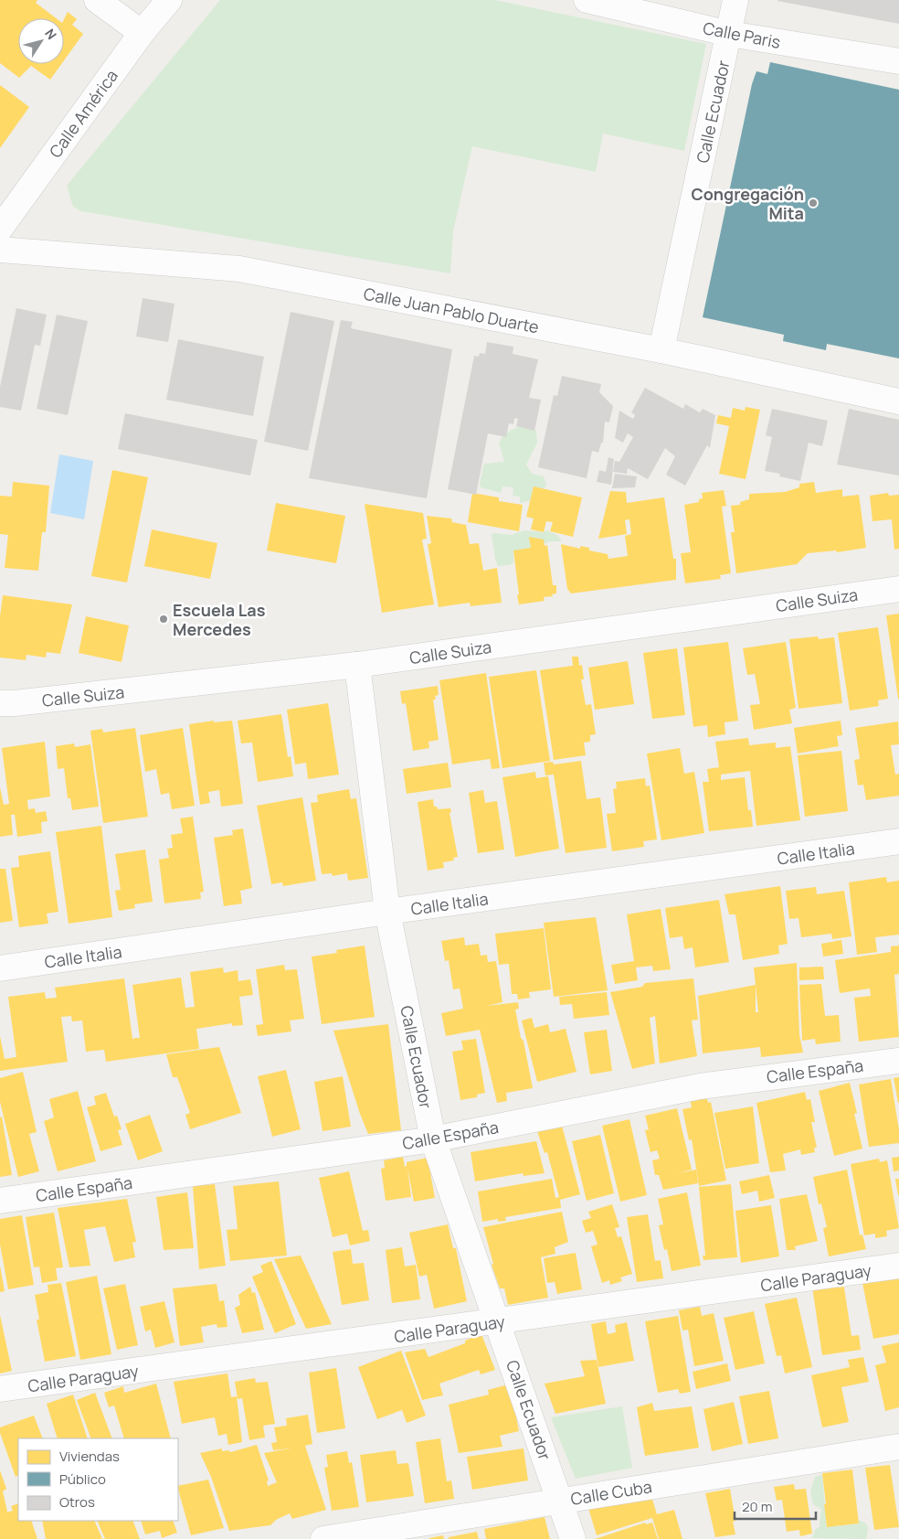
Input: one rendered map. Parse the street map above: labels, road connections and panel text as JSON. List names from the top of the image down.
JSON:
{
  "streets": {
    "street": [
      "Calle Paris",
      "Calle Ecuador",
      "Calle América",
      "Calle Juan Pablo Duarte",
      "Calle Suiza",
      "Calle Italia",
      "Calle España",
      "Calle Paraguay",
      "Calle Cuba"
    ]
  },
  "crossings": [
    ["Calle Paris", "Calle Ecuador"],
    ["Calle Ecuador", "Calle Juan Pablo Duarte"],
    ["Calle Ecuador", "Calle Suiza"],
    ["Calle Ecuador", "Calle Italia"],
    ["Calle Ecuador", "Calle España"],
    ["Calle Ecuador", "Calle Paraguay"],
    ["Calle Ecuador", "Calle Cuba"]
  ],
  "places": ["Congregación Mita", "Escuela Las Mercedes"],
  "legend": ["Viviendas", "Público", "Otros"],
  "scale_bar": "20 m",
  "north": "top right"
}
